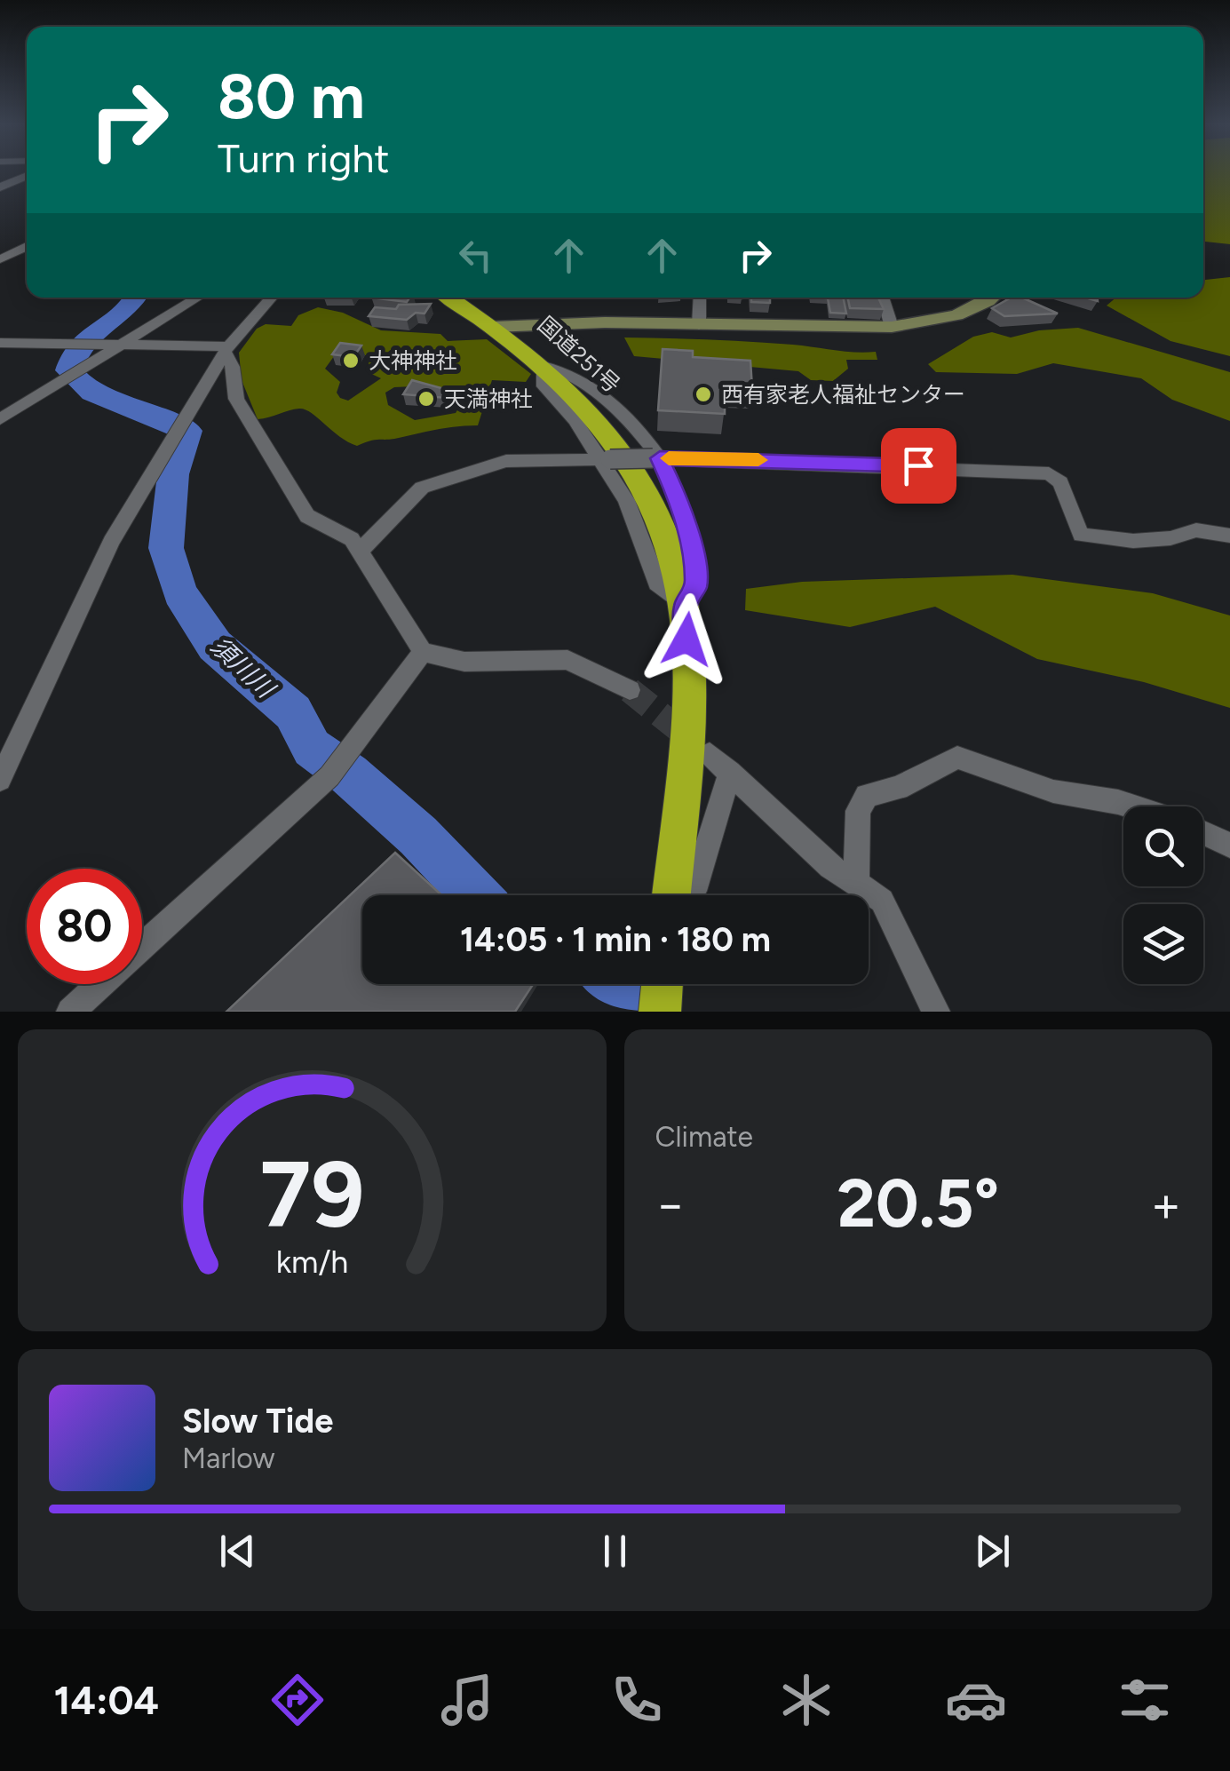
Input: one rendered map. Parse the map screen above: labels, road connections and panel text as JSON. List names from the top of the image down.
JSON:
{
  "streets": {
    "highway": ["国道251号"]
  },
  "water": ["須川川"],
  "places": ["大神神社", "西有家老人福祉センター", "天満神社"],
  "page": {
    "turn": ["80 m", "Turn right"],
    "limit": "80",
    "trip": "14:05 · 1 min · 180 m",
    "tile": "Climate",
    "heat": ["−", "20.5°", "+"],
    "song": ["Slow Tide", "Marlow"],
    "tabs": "14:04",
    "gauge": ["79", "km/h"]
  }
}
